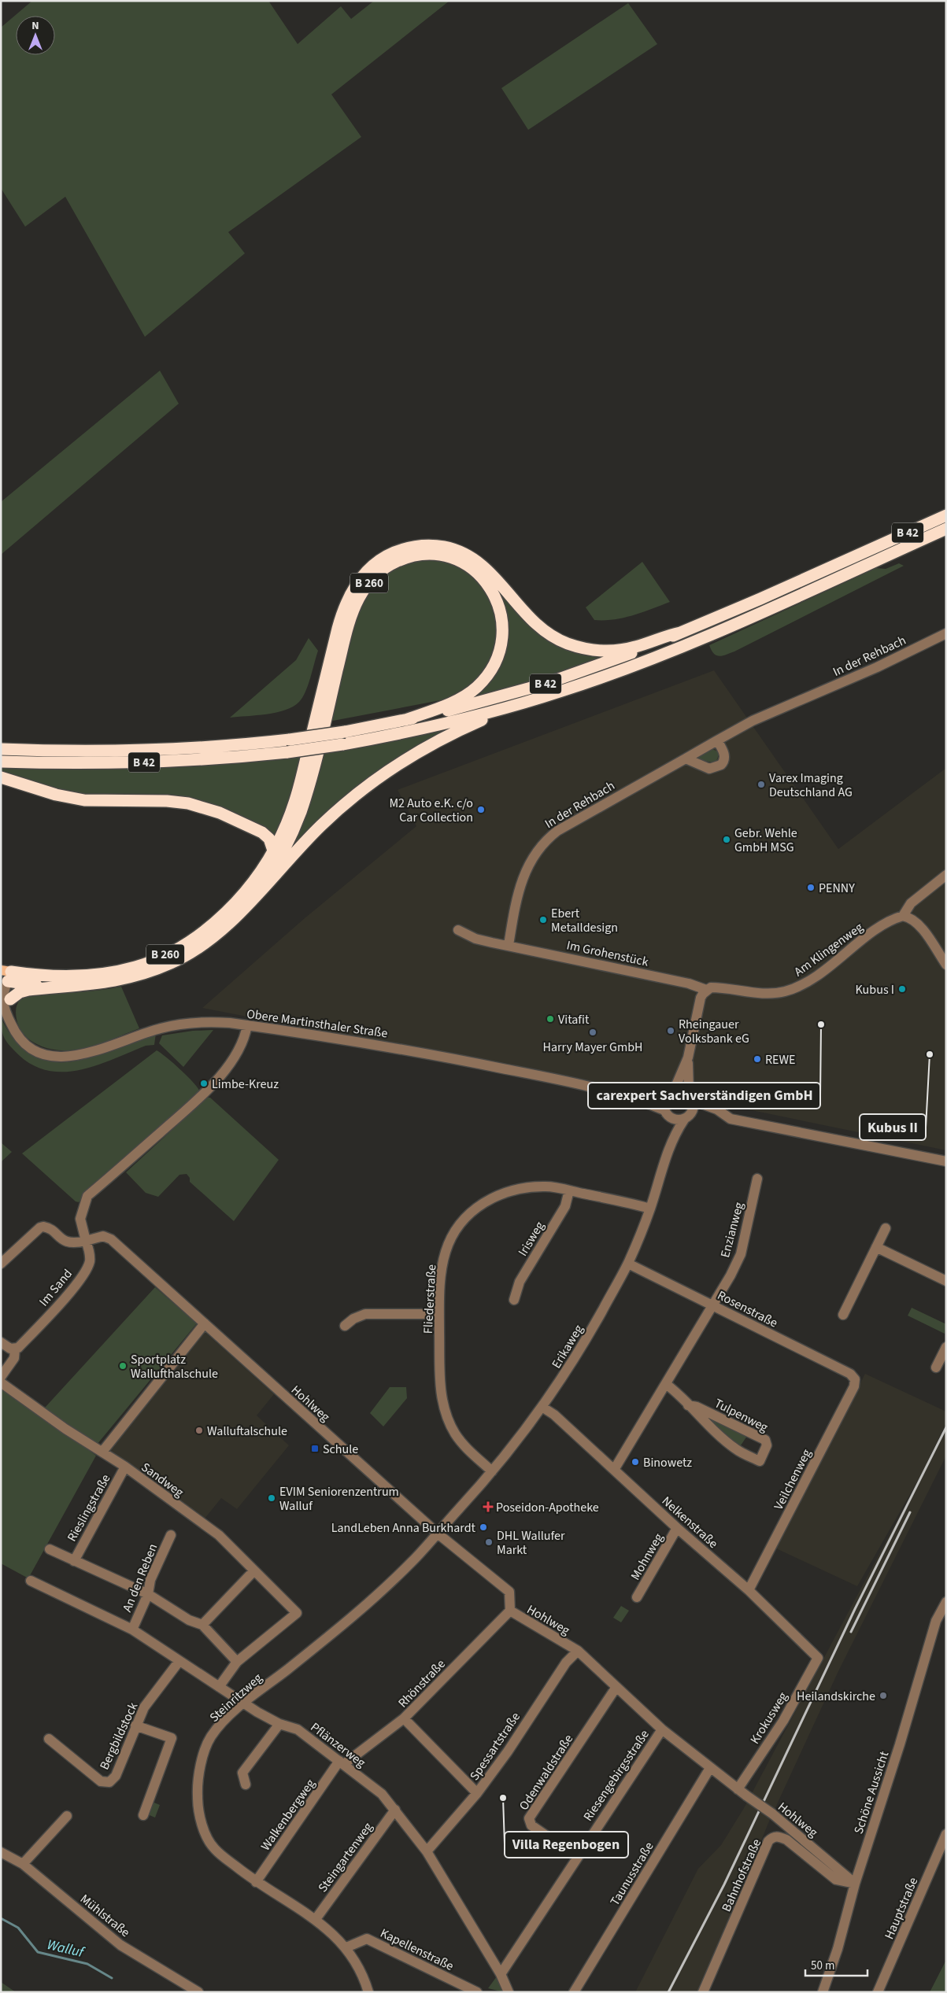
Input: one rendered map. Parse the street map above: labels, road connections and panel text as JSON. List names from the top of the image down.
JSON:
{
  "streets": {
    "highway": ["B 42", "B 260"],
    "street": [
      "In der Rehbach",
      "Am Klingenweg",
      "Im Grohenstück",
      "Obere Martinsthaler Straße",
      "Enzianweg",
      "Irisweg",
      "Im Sand",
      "Fliederstraße",
      "Rosenstraße",
      "Erikaweg",
      "Hohlweg",
      "Tulpenweg",
      "Sandweg",
      "Veilchenweg",
      "Rieslingstraße",
      "Nelkenstraße",
      "Mohnweg",
      "An den Reben",
      "Rhönstraße",
      "Steinritzweg",
      "Krokusweg",
      "Bergbildstock",
      "Pflänzerweg",
      "Spessartstraße",
      "Odenwaldstraße",
      "Riesengebirgsstraße",
      "Schöne Aussicht",
      "Walkenbergweg",
      "Steingartenweg",
      "Taunusstraße",
      "Bahnhofstraße",
      "Hauptstraße",
      "Mühlstraße",
      "Kapellenstraße"
    ]
  },
  "crossings": [
    ["B 42", "B 260"],
    ["B 260", "Obere Martinsthaler Straße"],
    ["In der Rehbach", "Im Grohenstück"],
    ["Am Klingenweg", "Im Grohenstück"],
    ["Obere Martinsthaler Straße", "Im Sand"],
    ["Obere Martinsthaler Straße", "Erikaweg"],
    ["Enzianweg", "Rosenstraße"],
    ["Irisweg", "Fliederstraße"],
    ["Im Sand", "Hohlweg"],
    ["Fliederstraße", "Erikaweg"],
    ["Rosenstraße", "Erikaweg"],
    ["Rosenstraße", "Veilchenweg"],
    ["Erikaweg", "Hohlweg"],
    ["Erikaweg", "Nelkenstraße"],
    ["Erikaweg", "Steinritzweg"],
    ["Hohlweg", "Rhönstraße"],
    ["Hohlweg", "Steinritzweg"],
    ["Hohlweg", "Krokusweg"],
    ["Hohlweg", "Spessartstraße"],
    ["Hohlweg", "Odenwaldstraße"],
    ["Hohlweg", "Riesengebirgsstraße"],
    ["Hohlweg", "Schöne Aussicht"],
    ["Hohlweg", "Taunusstraße"],
    ["Hohlweg", "Bahnhofstraße"],
    ["Sandweg", "Rieslingstraße"],
    ["Veilchenweg", "Nelkenstraße"],
    ["Rieslingstraße", "An den Reben"],
    ["Nelkenstraße", "Mohnweg"],
    ["Nelkenstraße", "Krokusweg"],
    ["An den Reben", "Pflänzerweg"],
    ["Rhönstraße", "Pflänzerweg"],
    ["Rhönstraße", "Walkenbergweg"],
    ["Steinritzweg", "Pflänzerweg"],
    ["Steinritzweg", "Walkenbergweg"],
    ["Steinritzweg", "Steingartenweg"],
    ["Steinritzweg", "Kapellenstraße"],
    ["Bergbildstock", "Pflänzerweg"],
    ["Pflänzerweg", "Spessartstraße"],
    ["Pflänzerweg", "Riesengebirgsstraße"],
    ["Pflänzerweg", "Walkenbergweg"],
    ["Pflänzerweg", "Steingartenweg"],
    ["Odenwaldstraße", "Riesengebirgsstraße"],
    ["Schöne Aussicht", "Bahnhofstraße"]
  ],
  "water": ["Walluf"],
  "places": {
    "other": [
      "Varex Imaging Deutschland AG",
      "M2 Auto e.K. c/o Car Collection",
      "Gebr. Wehle GmbH MSG",
      "PENNY",
      "Ebert Metalldesign",
      "Kubus I",
      "Vitafit",
      "carexpert Sachverständigen GmbH",
      "Rheingauer Volksbank eG",
      "Harry Mayer GmbH",
      "Kubus II",
      "REWE",
      "Limbe-Kreuz",
      "Sportplatz Wallufthalschule",
      "Walluftalschule",
      "Binowetz",
      "EVIM Seniorenzentrum Walluf",
      "LandLeben Anna Burkhardt",
      "DHL Wallufer Markt",
      "Heilandskirche",
      "Villa Regenbogen"
    ],
    "transit": ["Schule"],
    "health": ["Poseidon-Apotheke"]
  },
  "scale_bar": "50 m",
  "north": "top"
}
